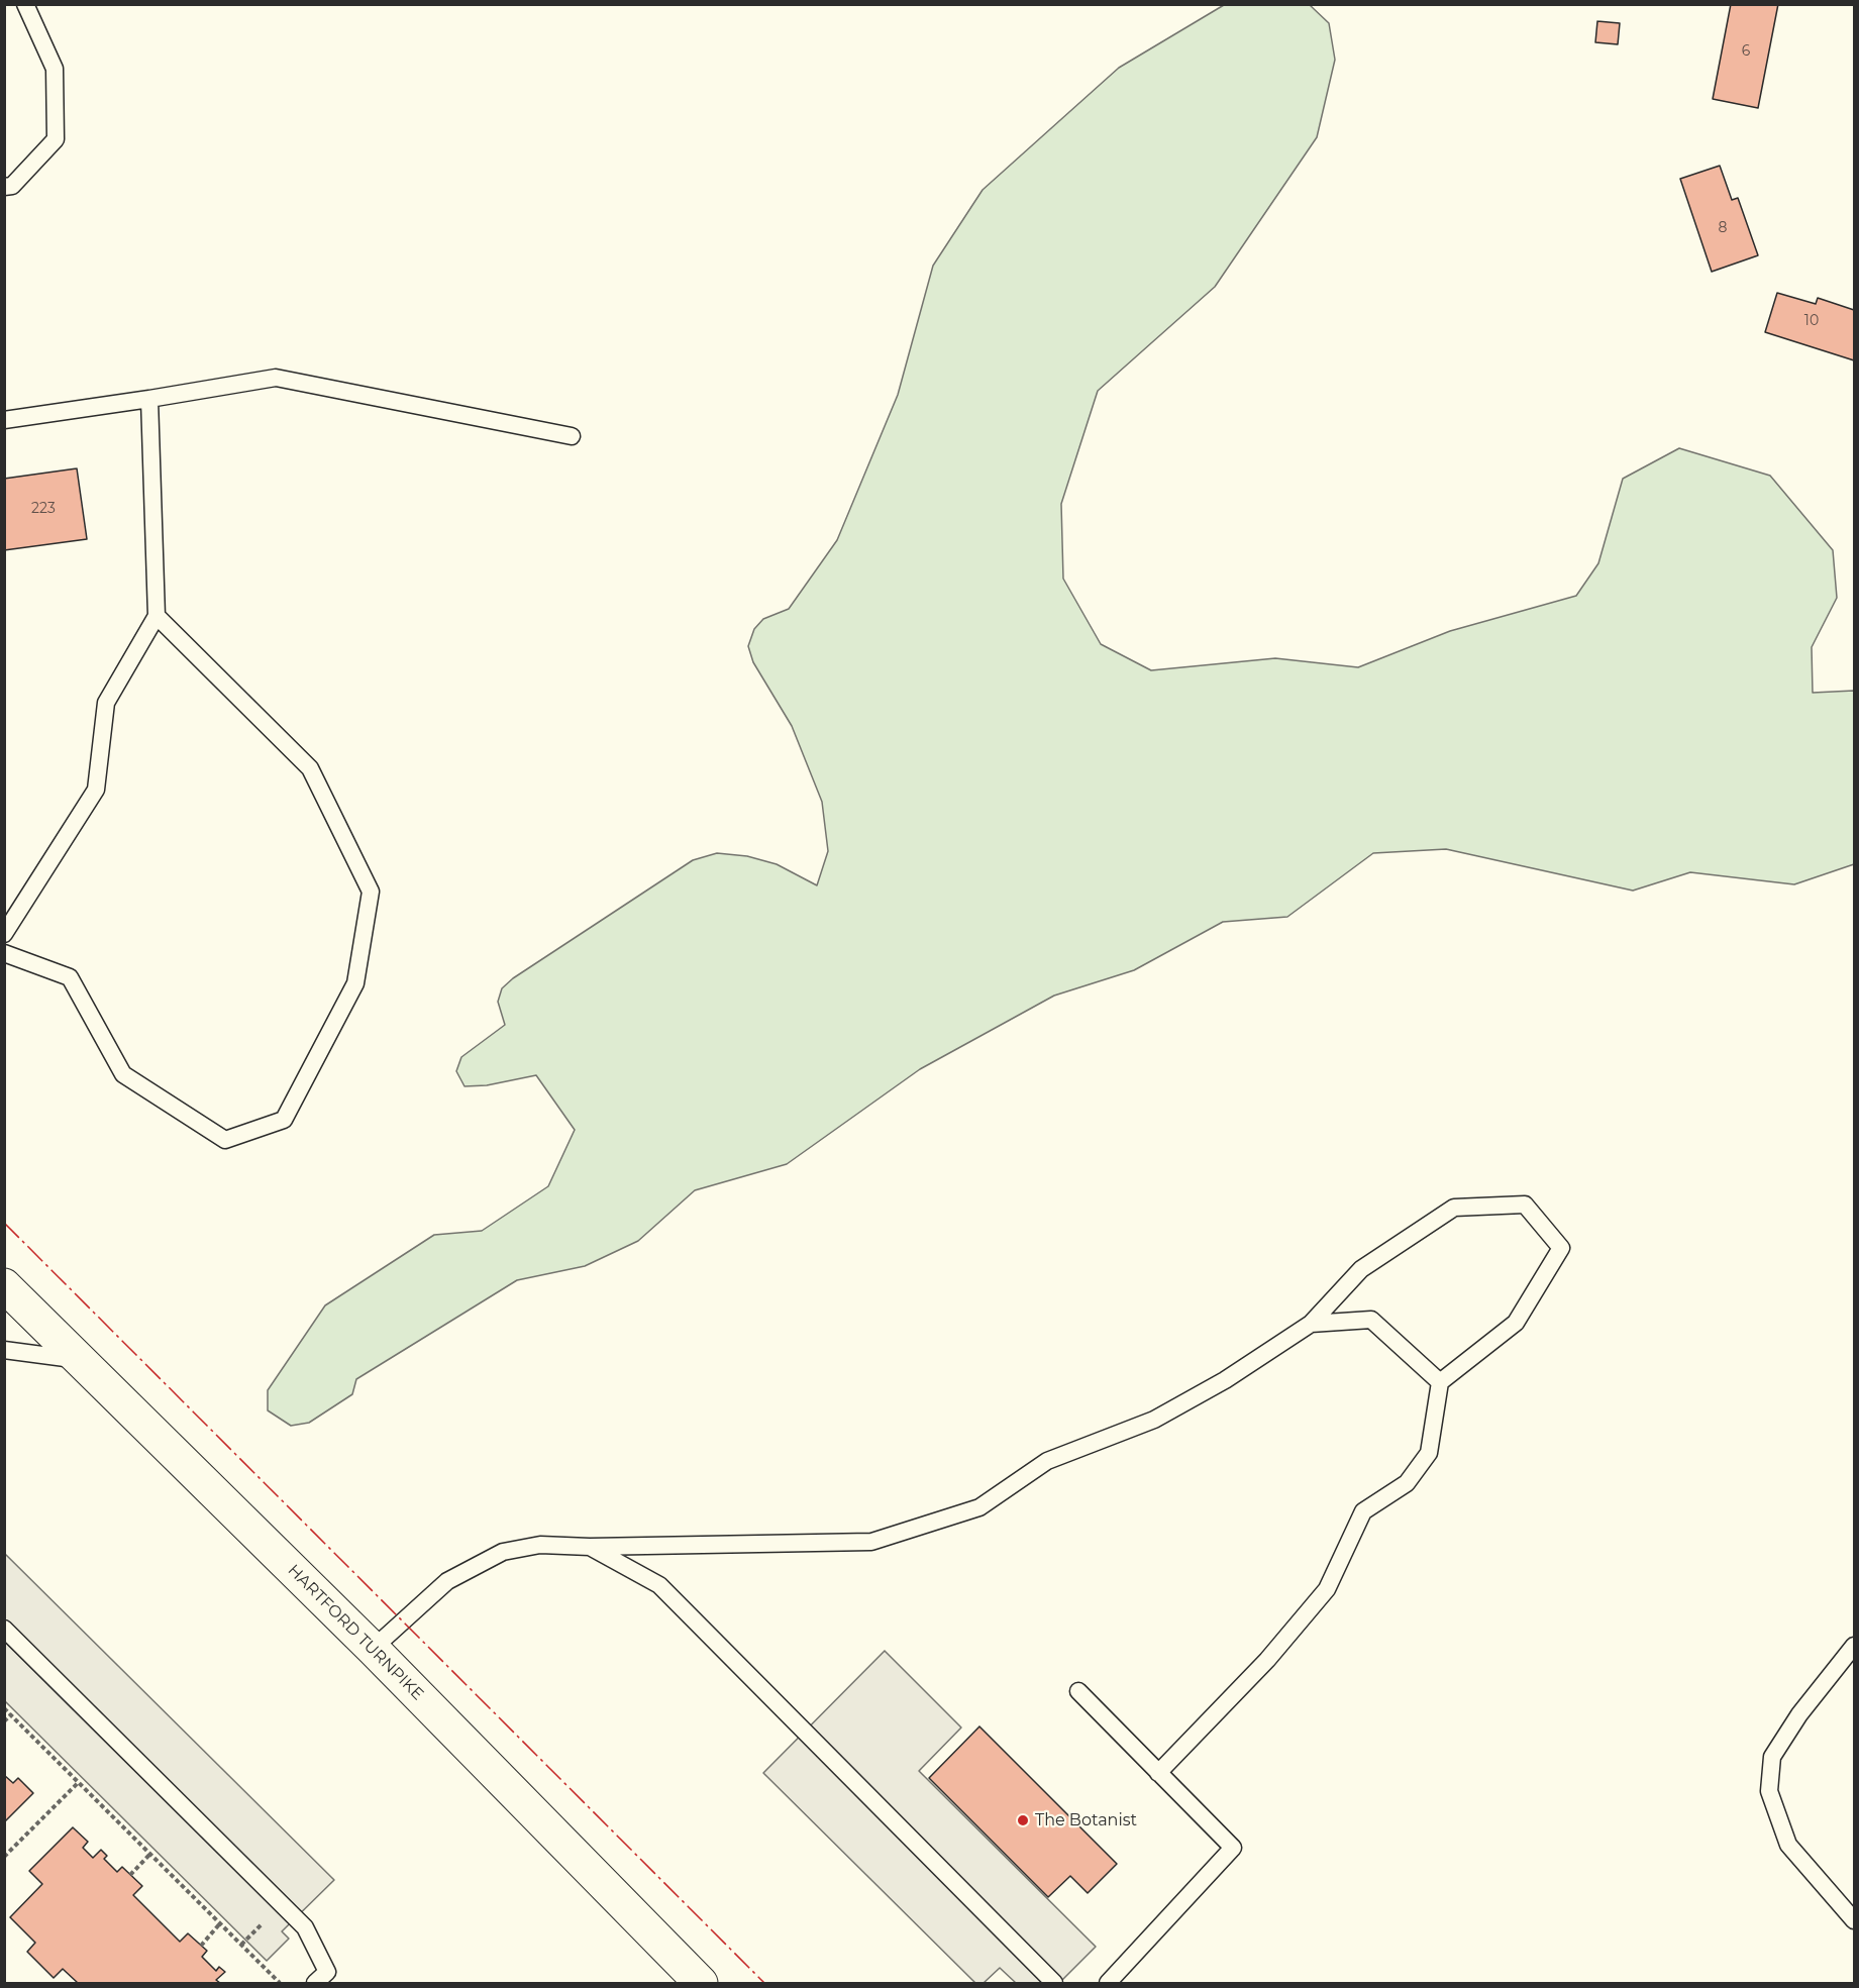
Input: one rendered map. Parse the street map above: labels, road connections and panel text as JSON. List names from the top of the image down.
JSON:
{
  "streets": {
    "main road": ["HARTFORD TURNPIKE"]
  },
  "places": ["The Botanist"],
  "house_numbers": [
    "6",
    "8",
    "10",
    "223"
  ]
}
